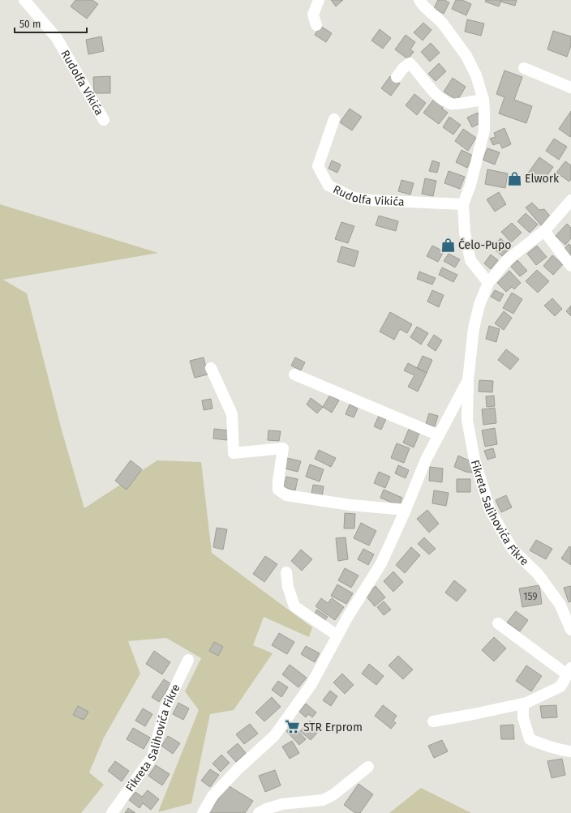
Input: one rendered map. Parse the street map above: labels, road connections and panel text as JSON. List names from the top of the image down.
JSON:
{
  "streets": {
    "street": ["Rudolfa Vikića", "Fikreta Salihovića Fikre"]
  },
  "places": {
    "shop": ["Elwork", "Ćelo-Pupo"],
    "supermarket": ["STR Erprom"]
  },
  "house_numbers": ["159"],
  "scale_bar": "50 m"
}
